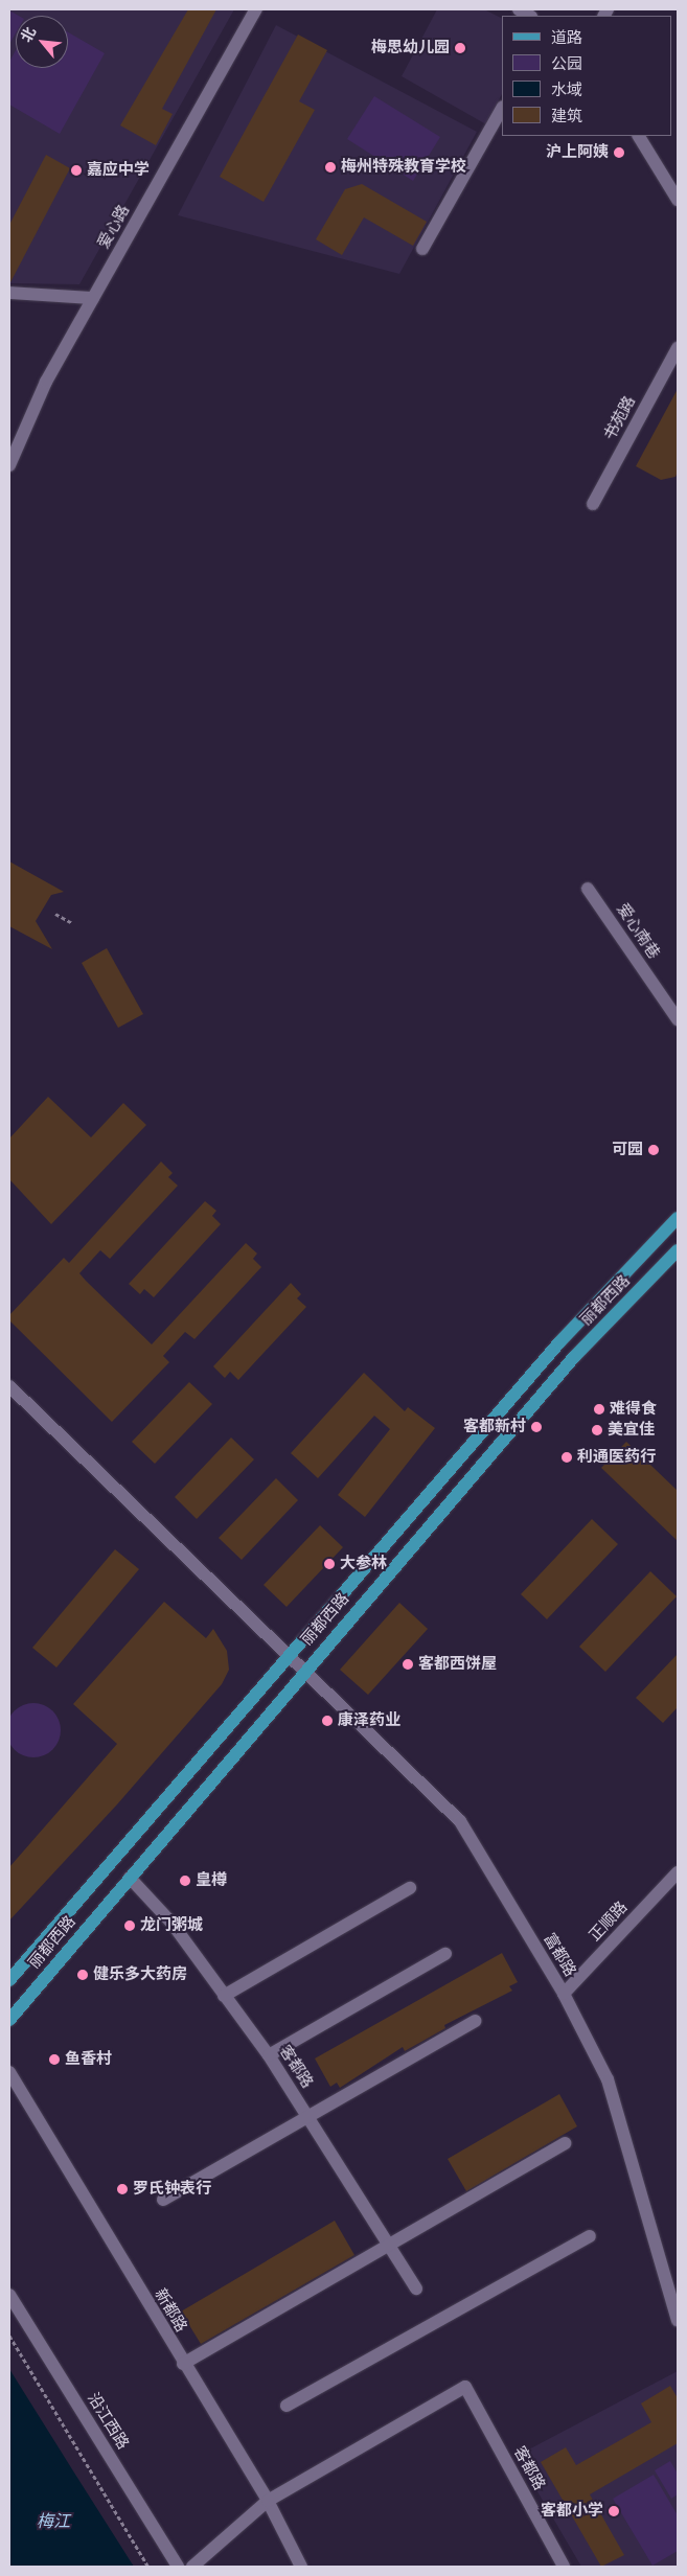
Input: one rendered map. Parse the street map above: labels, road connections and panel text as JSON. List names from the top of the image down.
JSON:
{
  "streets": {
    "main road": ["丽都西路"],
    "street": [
      "爱心路",
      "书苑路",
      "爱心南巷",
      "正顺路",
      "富都路",
      "客都路",
      "新都路",
      "沿江西路"
    ]
  },
  "crossings": [
    ["丽都西路", "富都路"],
    ["丽都西路", "客都路"],
    ["正顺路", "富都路"],
    ["客都路", "新都路"]
  ],
  "water": ["梅江"],
  "places": [
    "梅思幼儿园",
    "沪上阿姨",
    "梅州特殊教育学校",
    "嘉应中学",
    "可园",
    "难得食",
    "客都新村",
    "美宜佳",
    "利通医药行",
    "大参林",
    "客都西饼屋",
    "康泽药业",
    "皇樽",
    "龙门粥城",
    "健乐多大药房",
    "鱼香村",
    "罗氏钟表行",
    "客都小学"
  ],
  "legend": [
    "道路",
    "公园",
    "水域",
    "建筑"
  ],
  "north": "top left"
}
